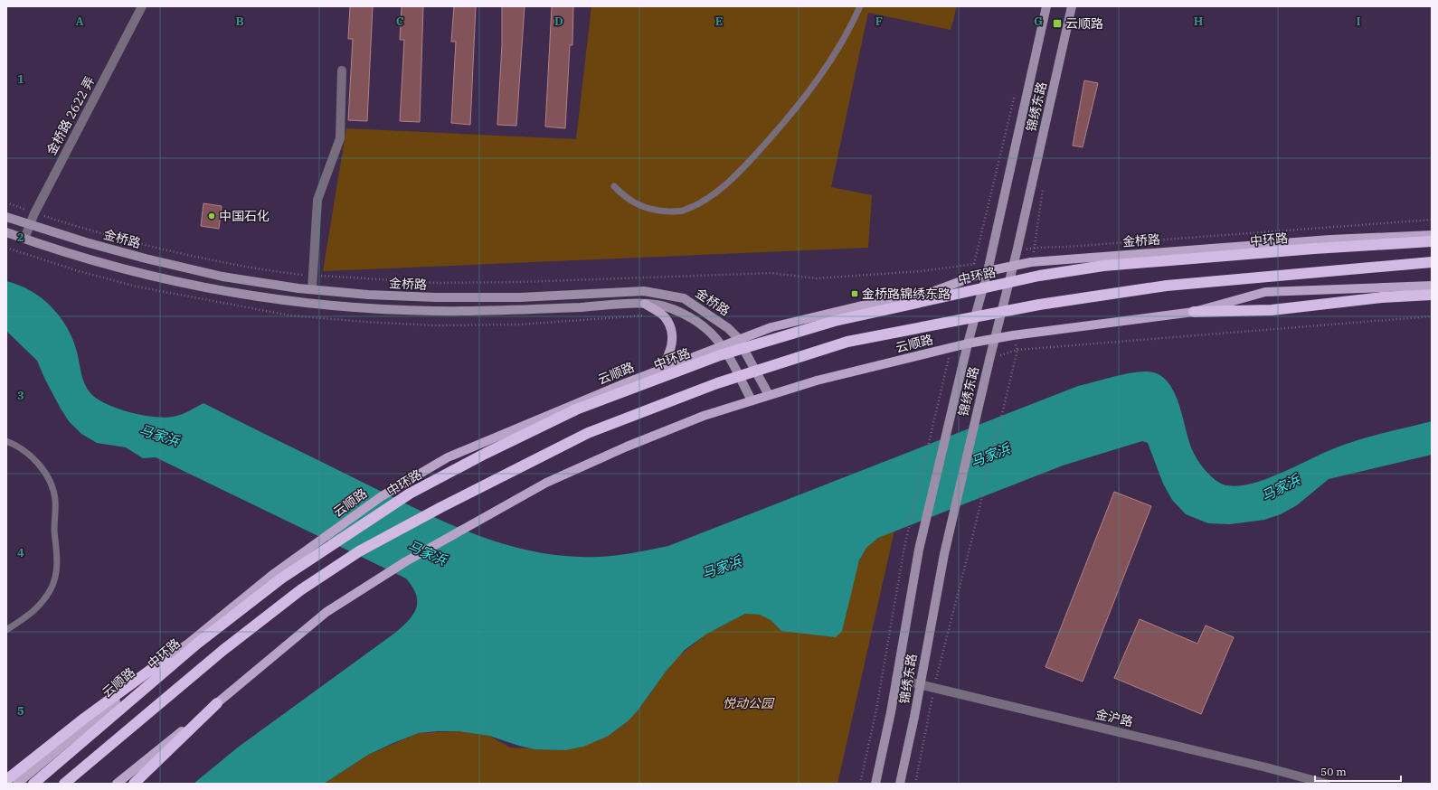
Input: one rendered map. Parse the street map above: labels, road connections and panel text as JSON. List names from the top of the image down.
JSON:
{
  "streets": {
    "highway": ["中环路"],
    "main road": ["锦绣东路", "金桥路", "云顺路"],
    "street": ["金桥路 2622 弄", "金沪路"]
  },
  "crossings": [
    ["锦绣东路", "金桥路"],
    ["锦绣东路", "云顺路"],
    ["锦绣东路", "金沪路"],
    ["金桥路 2622 弄", "金桥路"],
    ["金桥路", "云顺路"]
  ],
  "water": ["马家浜"],
  "parks": ["悦动公园"],
  "places": {
    "transit": ["云顺路", "金桥路锦绣东路"],
    "other": ["中国石化"]
  },
  "scale_bar": "50 m",
  "grid": {
    "columns": [
      "A",
      "B",
      "C",
      "D",
      "E",
      "F",
      "G",
      "H",
      "I"
    ],
    "rows": [
      "1",
      "2",
      "3",
      "4",
      "5"
    ]
  }
}
